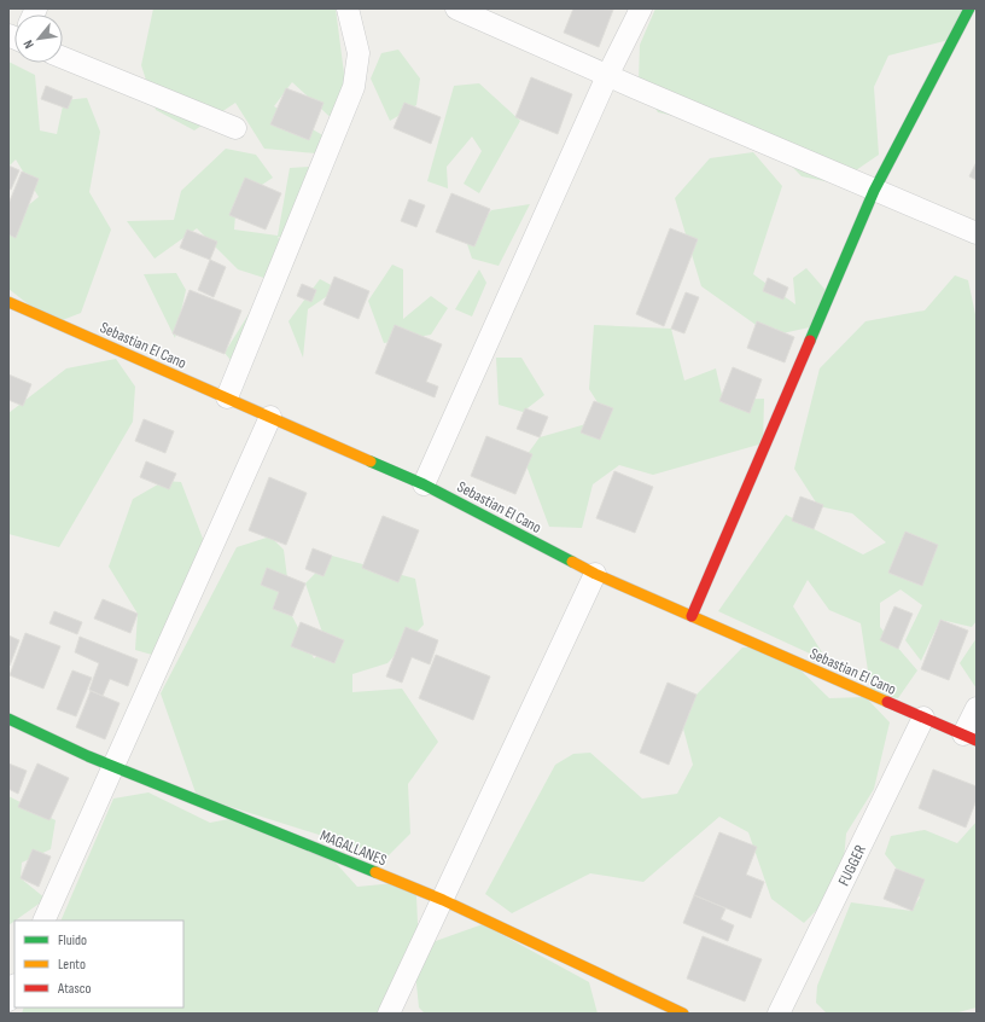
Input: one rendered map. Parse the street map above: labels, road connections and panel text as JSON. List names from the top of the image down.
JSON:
{
  "streets": {
    "street": ["Sebastian El Cano", "MAGALLANES", "FUGGER"]
  },
  "crossings": [
    ["Sebastian El Cano", "FUGGER"]
  ],
  "legend": ["Fluido", "Lento", "Atasco"],
  "north": "bottom left"
}
